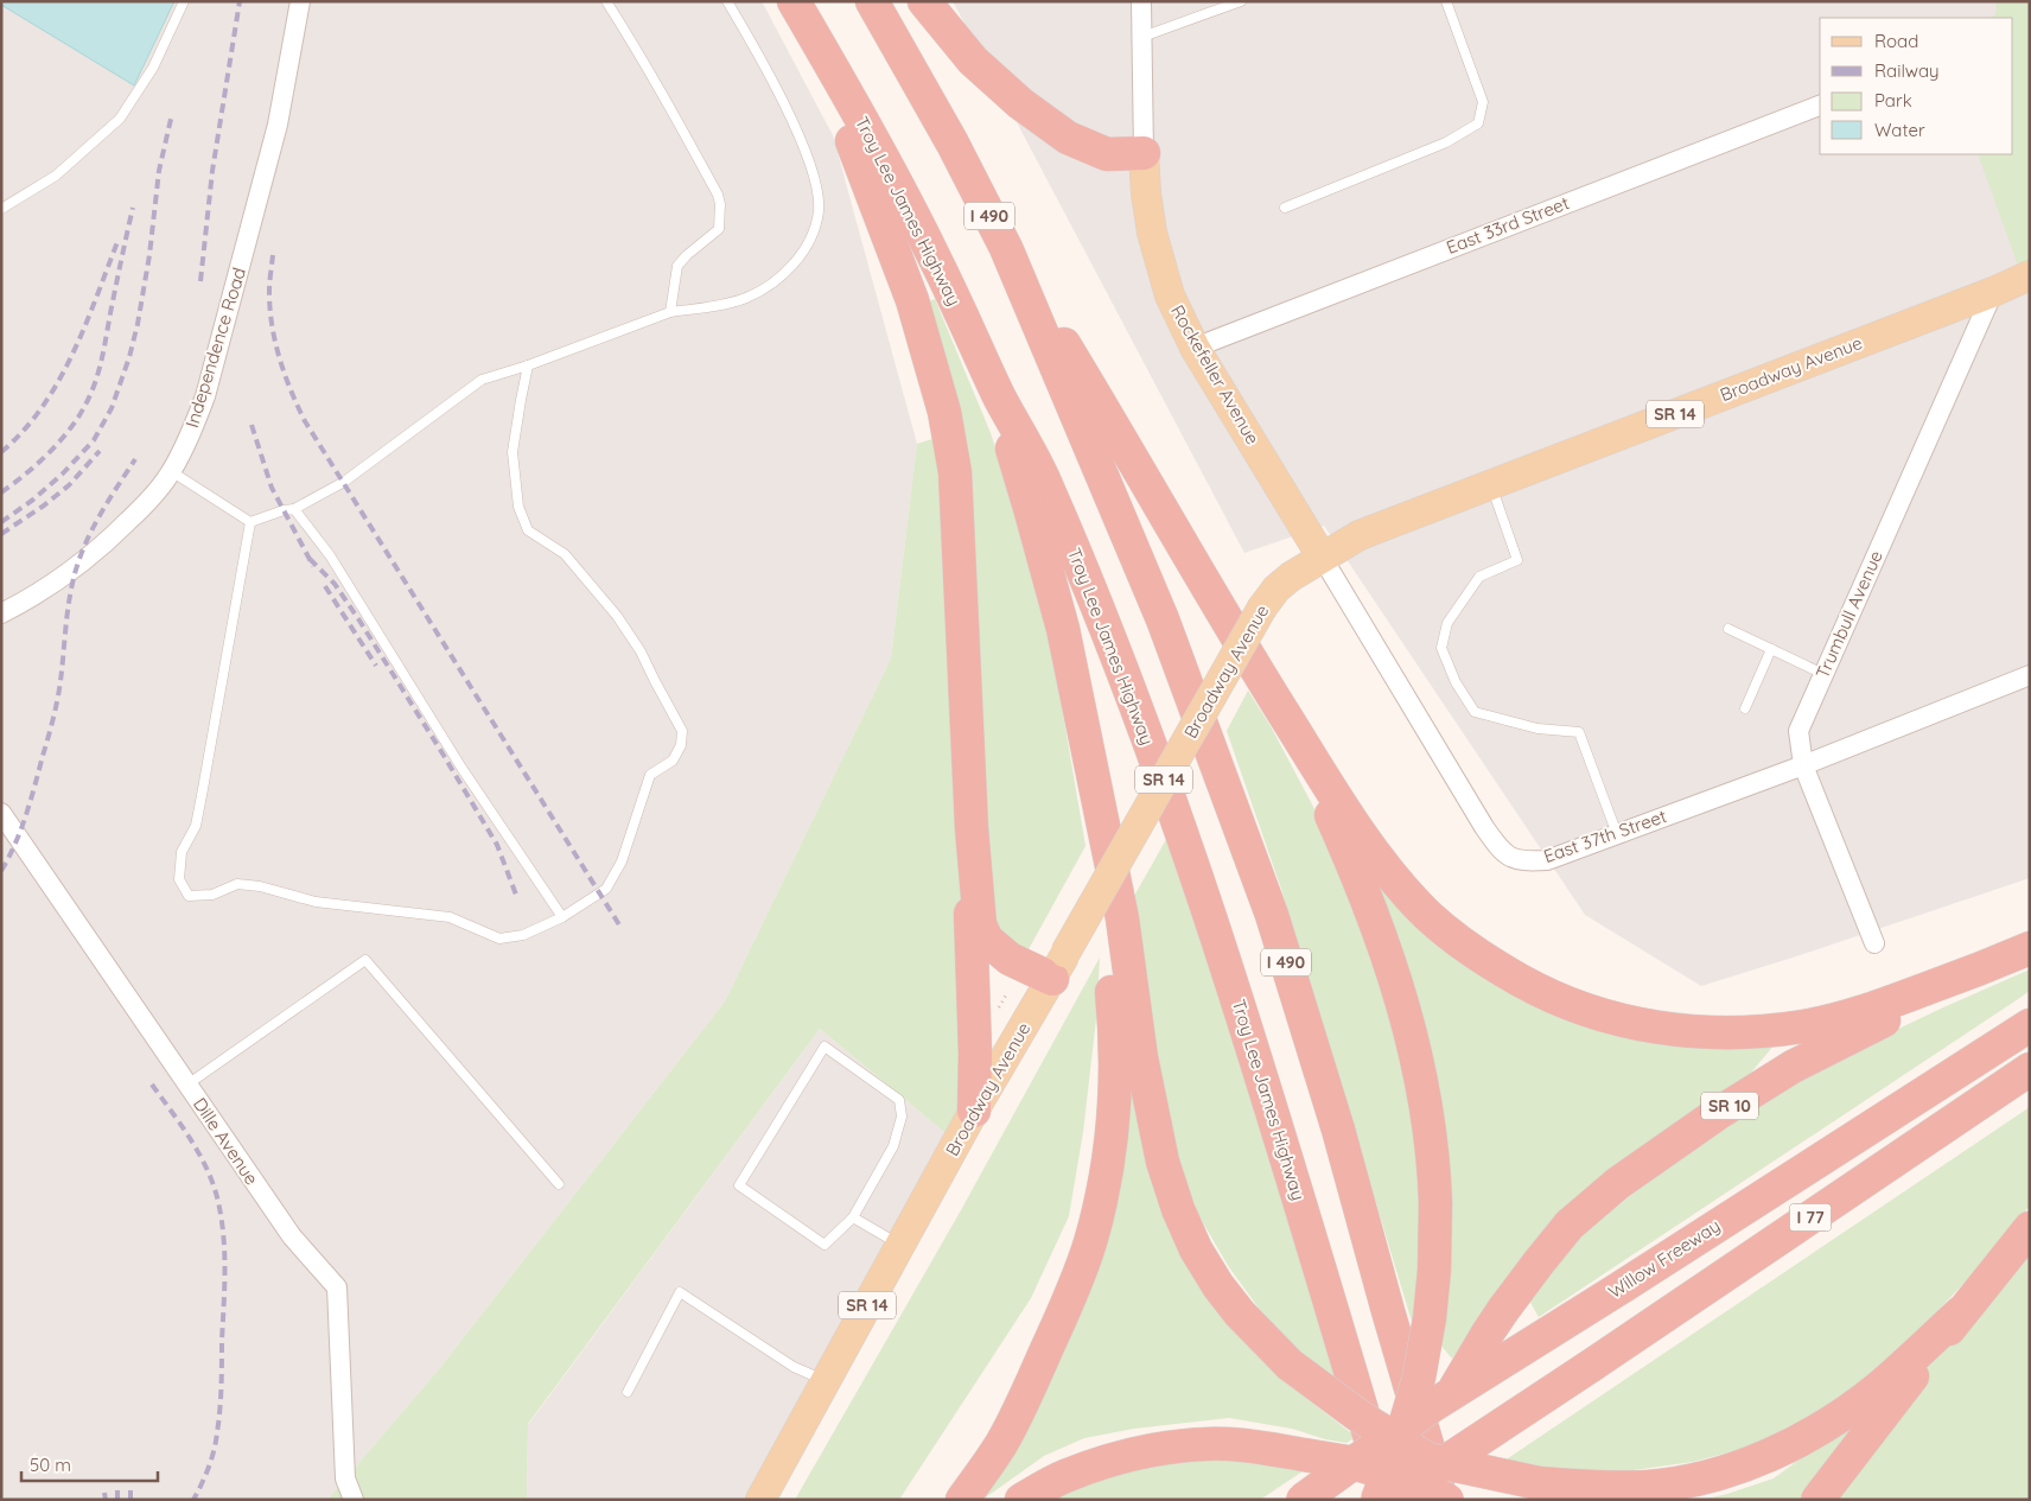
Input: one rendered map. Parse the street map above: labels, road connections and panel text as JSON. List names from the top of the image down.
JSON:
{
  "streets": {
    "highway": [
      "Troy Lee James Highway",
      "I 490",
      "SR 10",
      "I 77",
      "Willow Freeway"
    ],
    "main road": ["Broadway Avenue", "Rockefeller Avenue", "SR 14"],
    "street": [
      "East 33rd Street",
      "Independence Road",
      "Trumbull Avenue",
      "East 37th Street",
      "Dille Avenue"
    ]
  },
  "crossings": [
    ["Troy Lee James Highway", "I 77"],
    ["East 33rd Street", "Rockefeller Avenue"],
    ["Broadway Avenue", "Rockefeller Avenue"],
    ["Broadway Avenue", "Trumbull Avenue"],
    ["Broadway Avenue", "East 37th Street"],
    ["Rockefeller Avenue", "East 37th Street"],
    ["Trumbull Avenue", "East 37th Street"]
  ],
  "legend": [
    "Road",
    "Railway",
    "Park",
    "Water"
  ],
  "scale_bar": "50 m"
}
